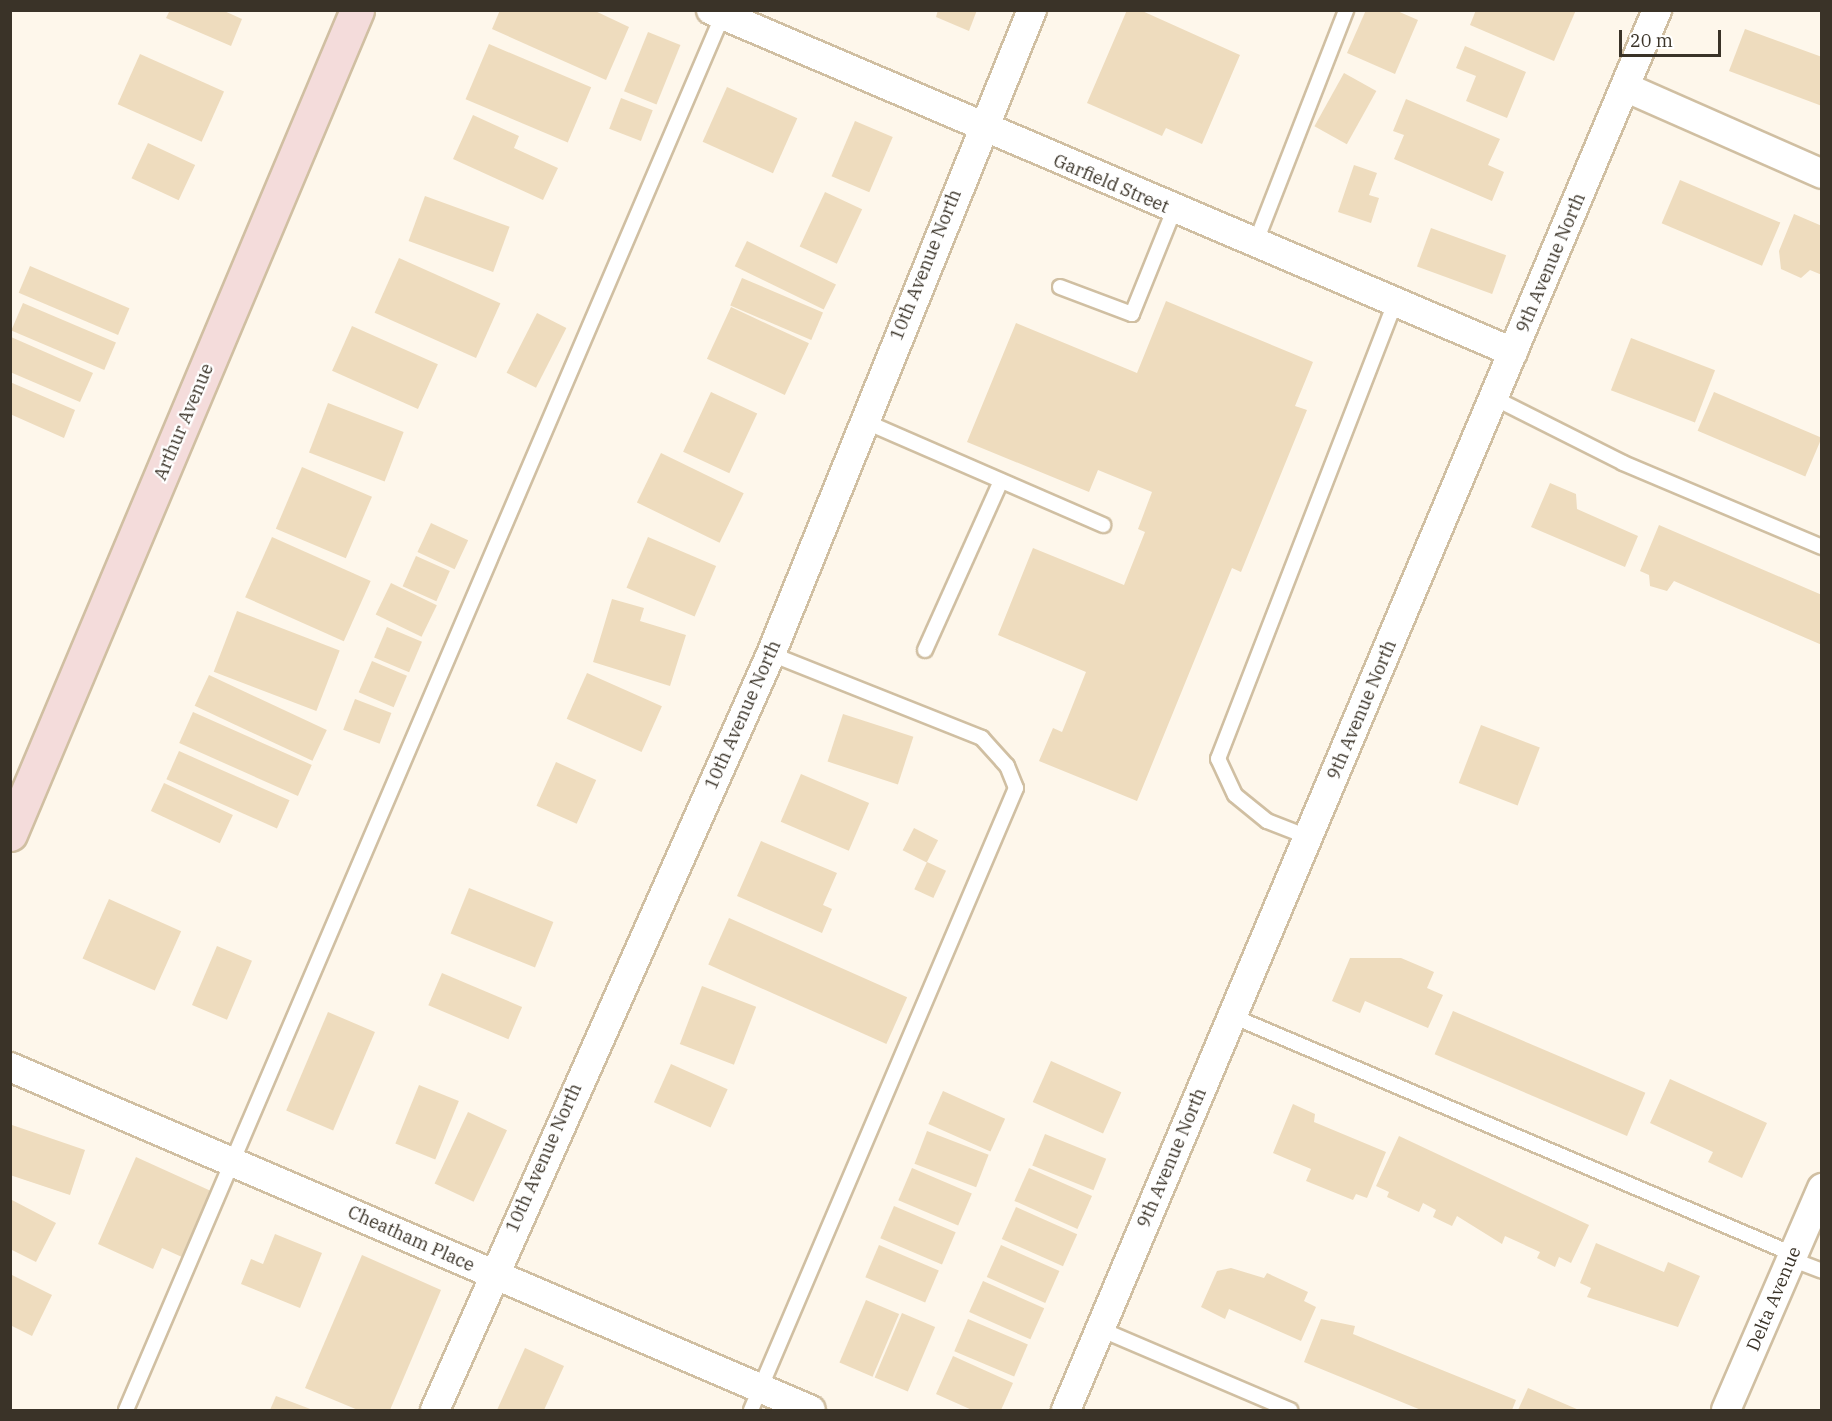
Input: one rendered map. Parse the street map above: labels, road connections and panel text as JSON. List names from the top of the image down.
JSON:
{
  "streets": {
    "street": [
      "Garfield Street",
      "9th Avenue North",
      "10th Avenue North",
      "Arthur Avenue",
      "Cheatham Place",
      "Delta Avenue"
    ]
  },
  "crossings": [
    ["Garfield Street", "9th Avenue North"],
    ["Garfield Street", "10th Avenue North"],
    ["10th Avenue North", "Cheatham Place"]
  ],
  "scale_bar": "20 m"
}
